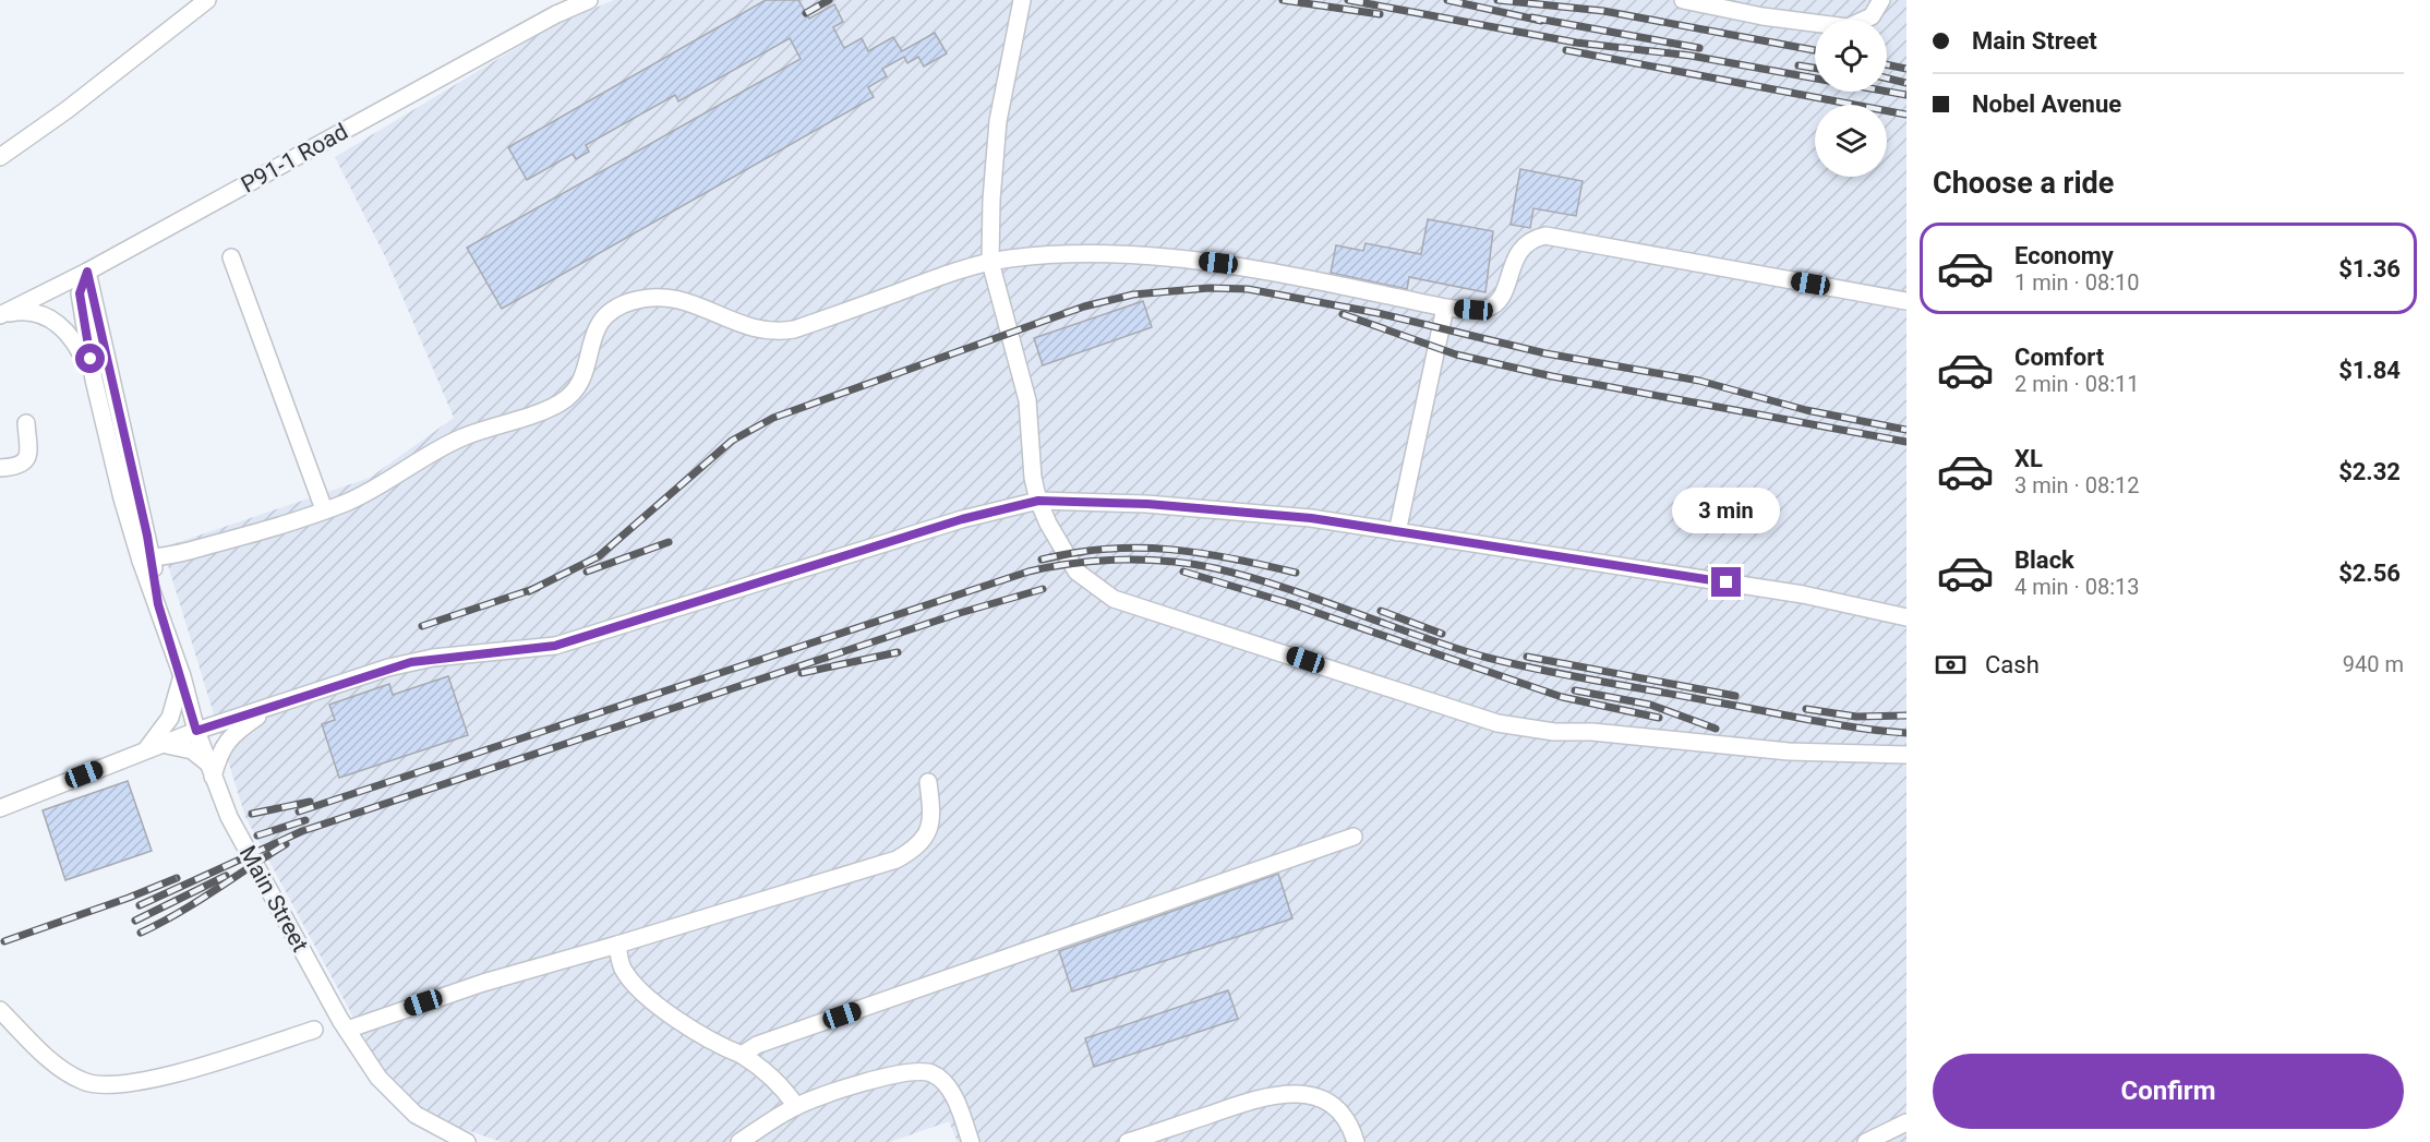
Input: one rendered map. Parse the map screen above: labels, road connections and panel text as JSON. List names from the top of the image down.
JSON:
{
  "streets": {
    "street": ["P91-1 Road", "Main Street"]
  },
  "crossings": [
    ["P91-1 Road", "Main Street"]
  ],
  "page": {
    "banner": ["Main Street", "Nobel Avenue"],
    "heading": "Choose a ride",
    "list": [
      {
        "name": "Economy",
        "note": "1 min · 08:10",
        "value": "$1.36"
      },
      {
        "name": "Comfort",
        "note": "2 min · 08:11",
        "value": "$1.84"
      },
      {
        "name": "XL",
        "note": "3 min · 08:12",
        "value": "$2.32"
      },
      {
        "name": "Black",
        "note": "4 min · 08:13",
        "value": "$2.56"
      }
    ],
    "bubble": "3 min",
    "pay": ["Cash", "940 m"],
    "buttons": "Confirm"
  }
}
